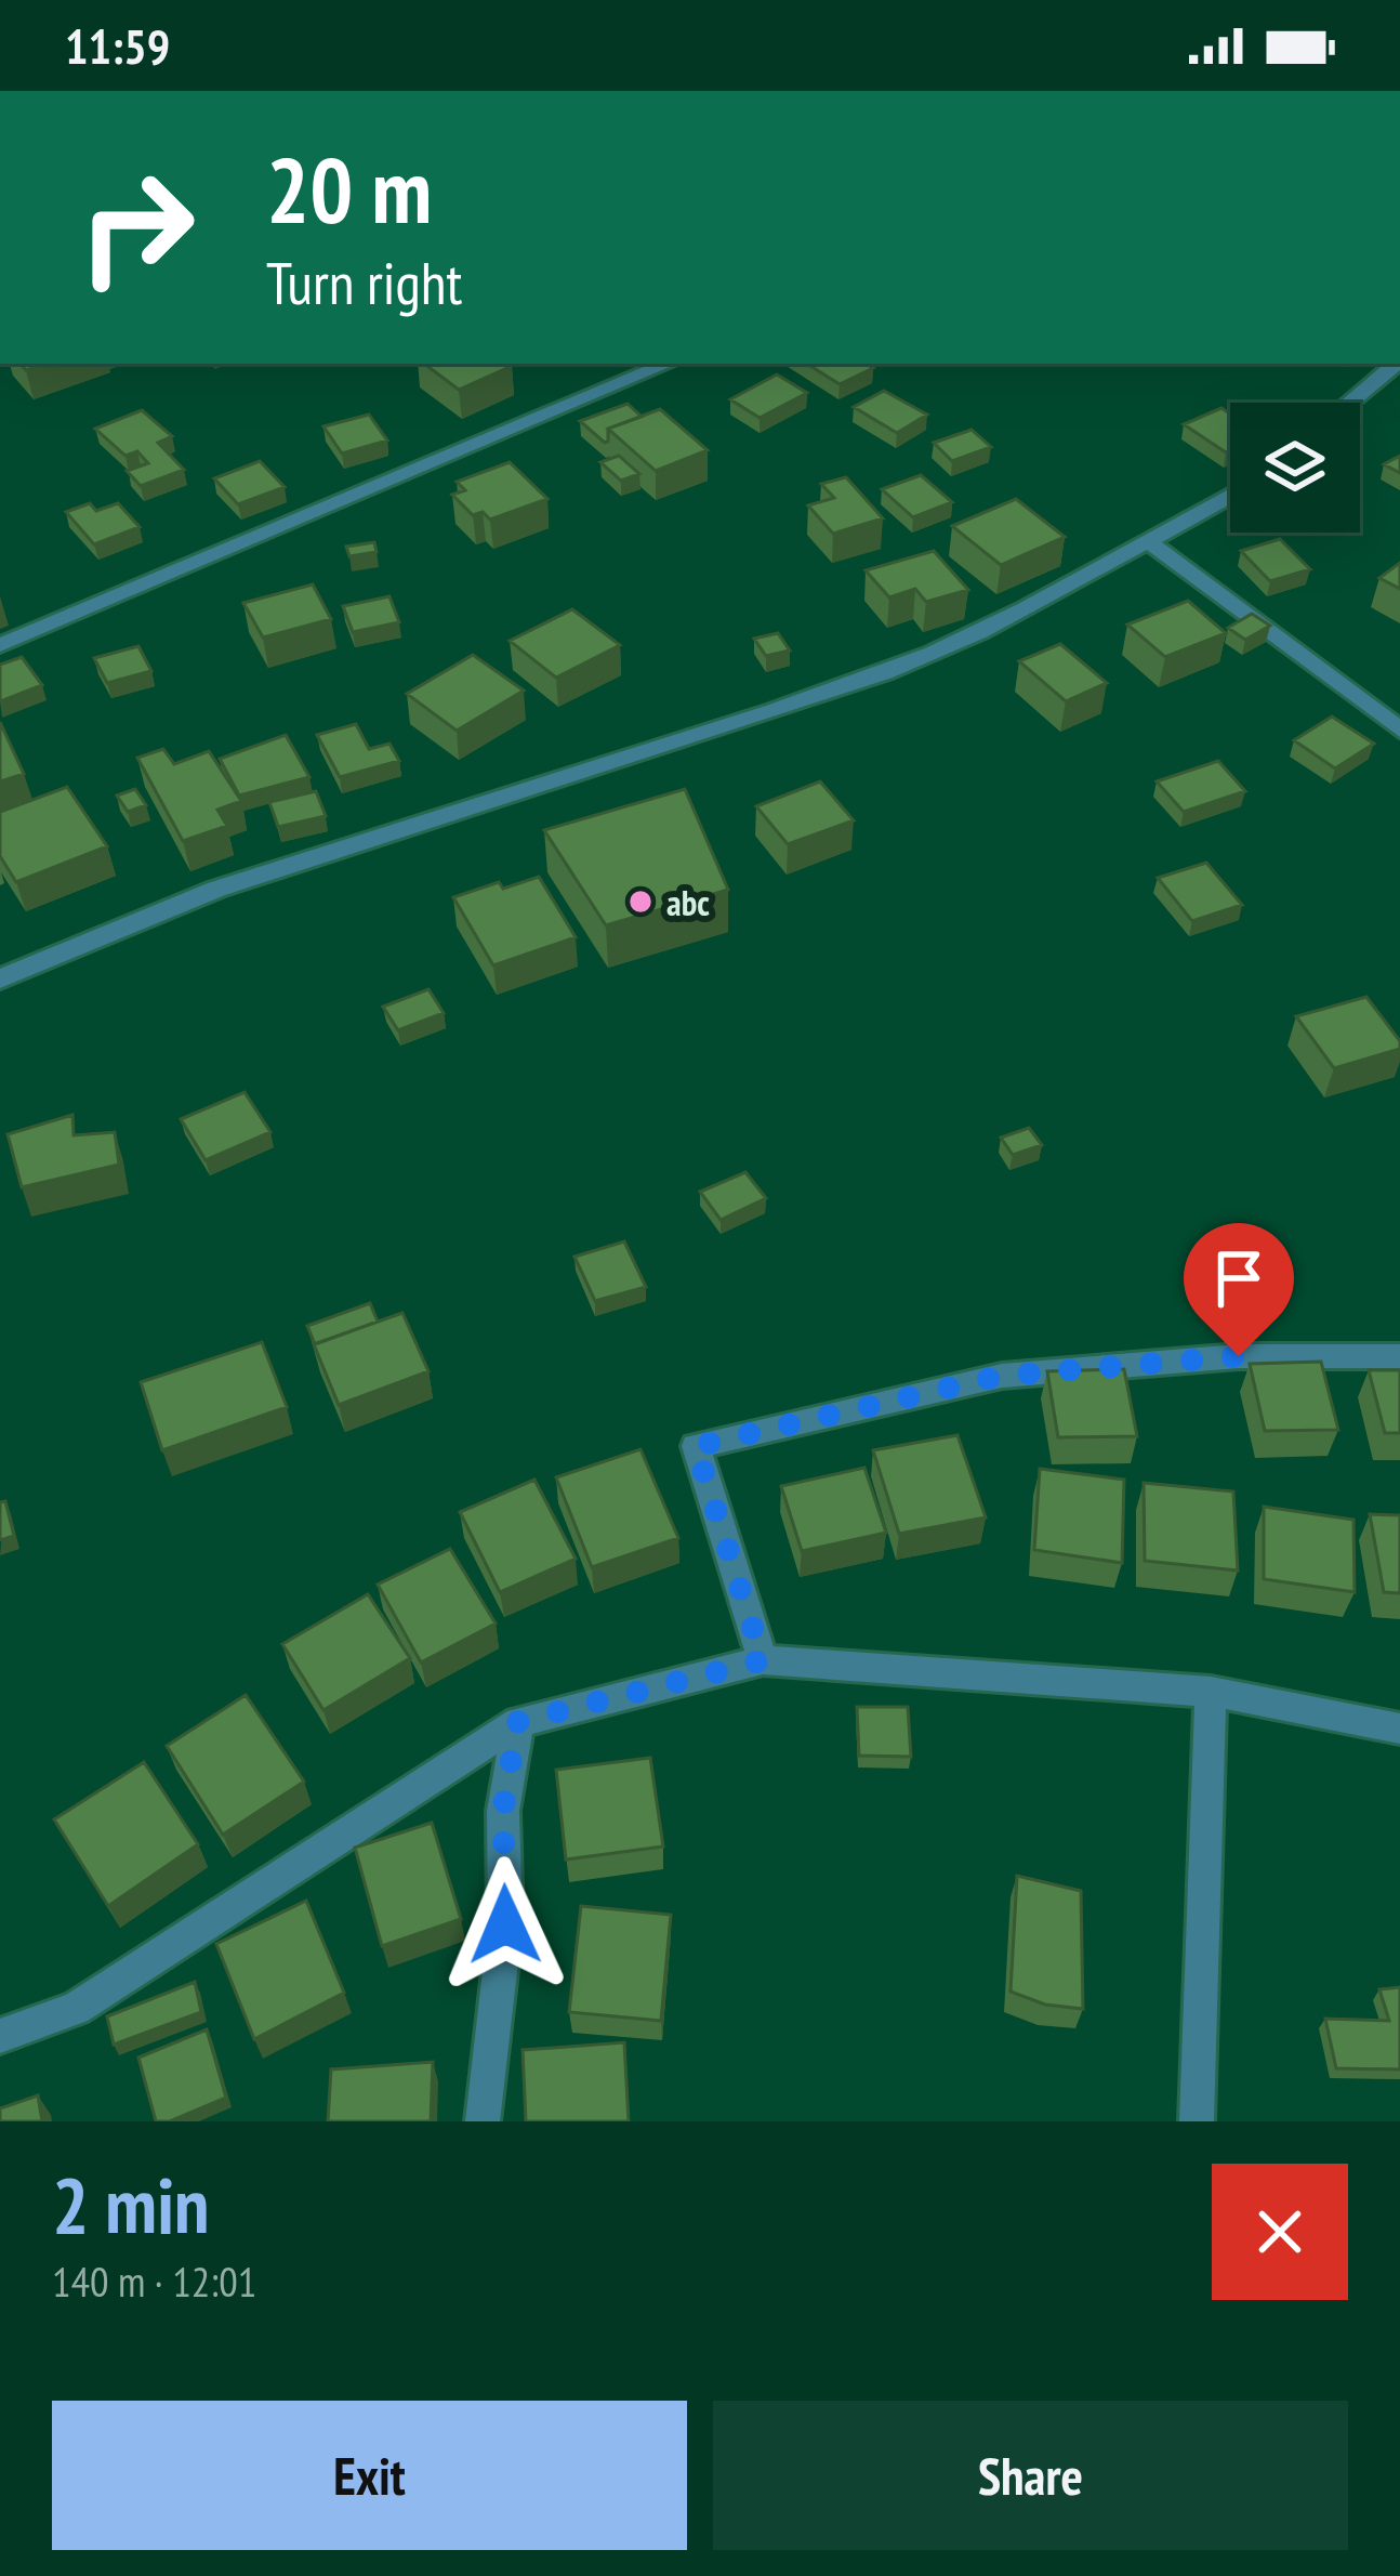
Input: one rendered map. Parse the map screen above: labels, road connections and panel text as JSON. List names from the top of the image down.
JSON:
{
  "places": ["abc"],
  "page": {
    "status": "11:59",
    "turn": ["20 m", "Turn right"],
    "heading": ["2 min", "140 m · 12:01"],
    "buttons": ["Exit", "Share"]
  }
}
